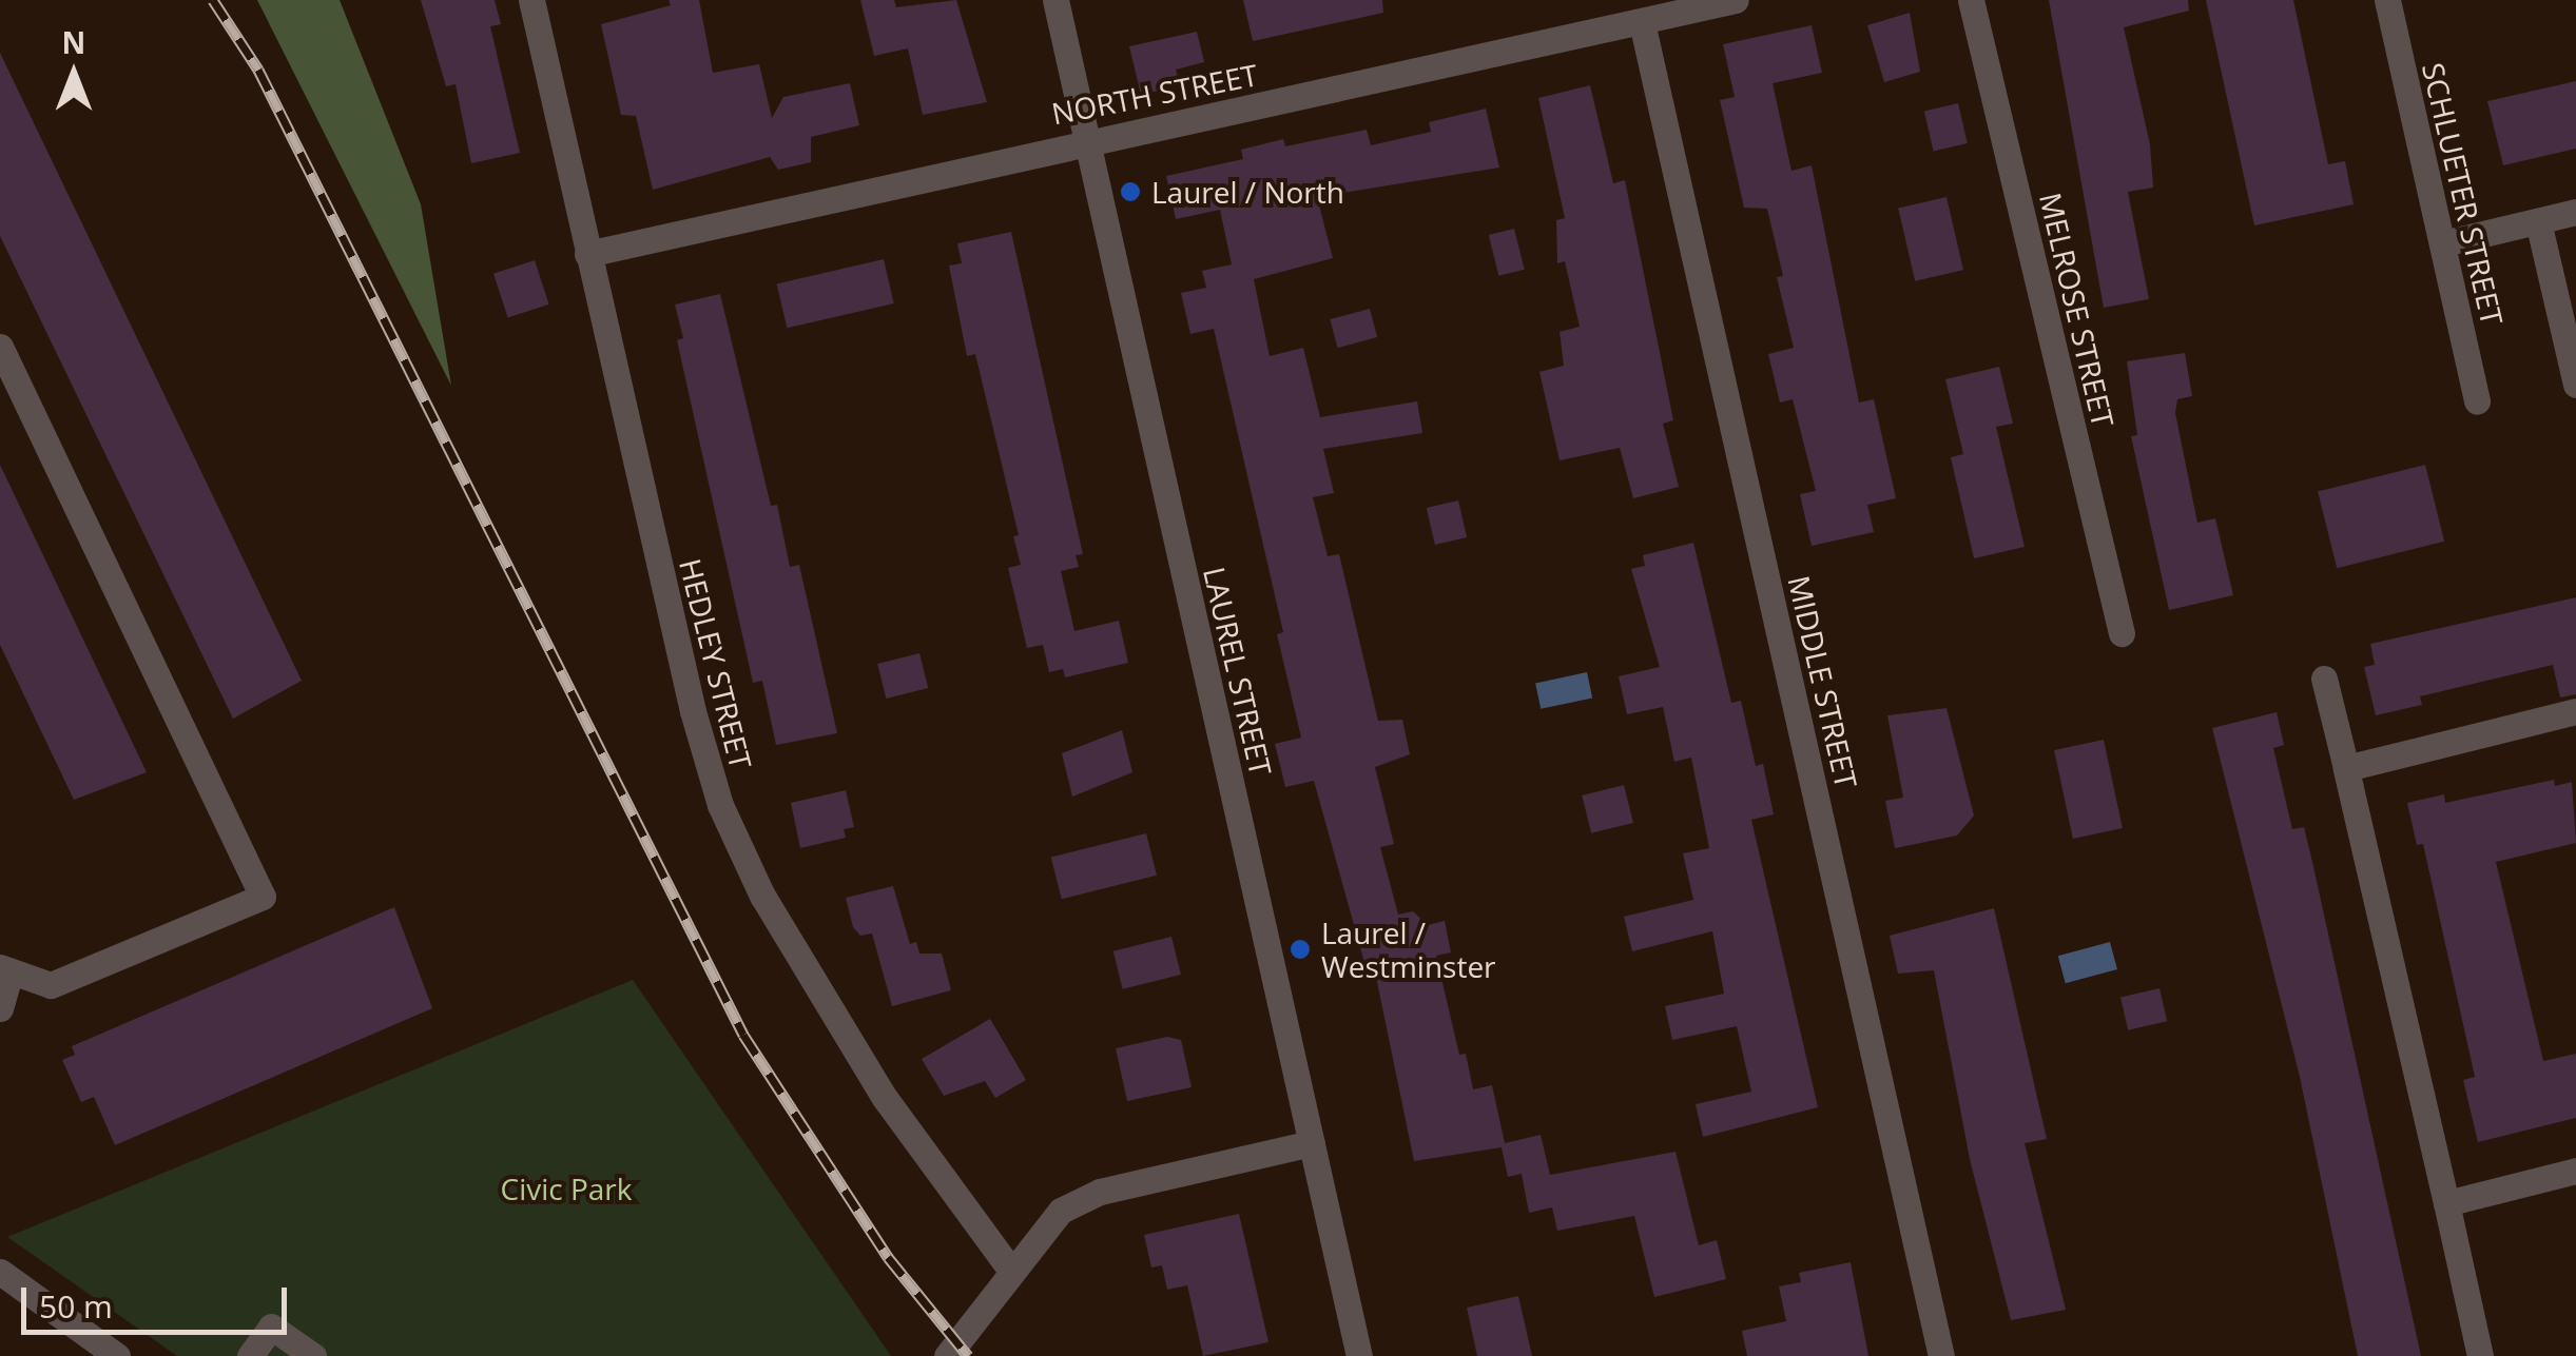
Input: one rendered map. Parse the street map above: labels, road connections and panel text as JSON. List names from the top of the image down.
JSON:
{
  "streets": {
    "street": [
      "NORTH STREET",
      "SCHLUETER STREET",
      "MELROSE STREET",
      "HEDLEY STREET",
      "LAUREL STREET",
      "MIDDLE STREET"
    ]
  },
  "crossings": [
    ["NORTH STREET", "HEDLEY STREET"],
    ["NORTH STREET", "LAUREL STREET"],
    ["NORTH STREET", "MIDDLE STREET"]
  ],
  "parks": ["Civic Park"],
  "places": ["Laurel / North", "Laurel / Westminster"],
  "scale_bar": "50 m",
  "north": "top"
}
